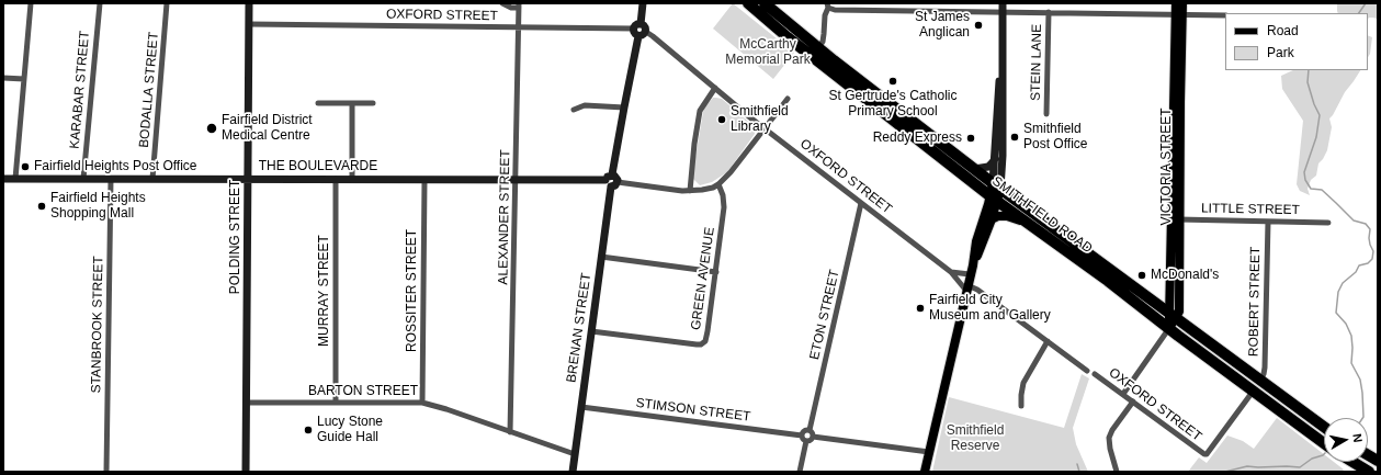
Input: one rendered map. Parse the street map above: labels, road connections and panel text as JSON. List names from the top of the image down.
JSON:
{
  "streets": {
    "highway": ["SMITHFIELD ROAD"],
    "main road": ["VICTORIA STREET"],
    "street": [
      "OXFORD STREET",
      "STEIN LANE",
      "KARABAR STREET",
      "BODALLA STREET",
      "THE BOULEVARDE",
      "LITTLE STREET",
      "ALEXANDER STREET",
      "POLDING STREET",
      "GREEN AVENUE",
      "MURRAY STREET",
      "ROSSITER STREET",
      "ROBERT STREET",
      "ETON STREET",
      "STANBROOK STREET",
      "BRENAN STREET",
      "BARTON STREET",
      "STIMSON STREET"
    ]
  },
  "crossings": [
    ["OXFORD STREET", "SMITHFIELD ROAD"],
    ["OXFORD STREET", "ALEXANDER STREET"],
    ["OXFORD STREET", "POLDING STREET"],
    ["OXFORD STREET", "ETON STREET"],
    ["OXFORD STREET", "BRENAN STREET"],
    ["KARABAR STREET", "THE BOULEVARDE"],
    ["BODALLA STREET", "THE BOULEVARDE"],
    ["THE BOULEVARDE", "ALEXANDER STREET"],
    ["THE BOULEVARDE", "POLDING STREET"],
    ["THE BOULEVARDE", "GREEN AVENUE"],
    ["THE BOULEVARDE", "MURRAY STREET"],
    ["THE BOULEVARDE", "ROSSITER STREET"],
    ["THE BOULEVARDE", "STANBROOK STREET"],
    ["THE BOULEVARDE", "BRENAN STREET"],
    ["VICTORIA STREET", "LITTLE STREET"],
    ["VICTORIA STREET", "SMITHFIELD ROAD"],
    ["LITTLE STREET", "ROBERT STREET"],
    ["SMITHFIELD ROAD", "ROBERT STREET"],
    ["ALEXANDER STREET", "BARTON STREET"],
    ["POLDING STREET", "BARTON STREET"],
    ["GREEN AVENUE", "BRENAN STREET"],
    ["MURRAY STREET", "BARTON STREET"],
    ["ROSSITER STREET", "BARTON STREET"],
    ["ETON STREET", "STIMSON STREET"],
    ["BRENAN STREET", "BARTON STREET"],
    ["BRENAN STREET", "STIMSON STREET"]
  ],
  "parks": ["McCarthy Memorial Park", "Smithfield Reserve"],
  "places": [
    "St James Anglican",
    "St Gertrude's Catholic Primary School",
    "Smithfield Library",
    "Fairfield District Medical Centre",
    "Smithfield Post Office",
    "Reddy Express",
    "Fairfield Heights Post Office",
    "Fairfield Heights Shopping Mall",
    "McDonald's",
    "Fairfield City Museum and Gallery",
    "Lucy Stone Guide Hall"
  ],
  "legend": ["Road", "Park"],
  "north": "right"
}
